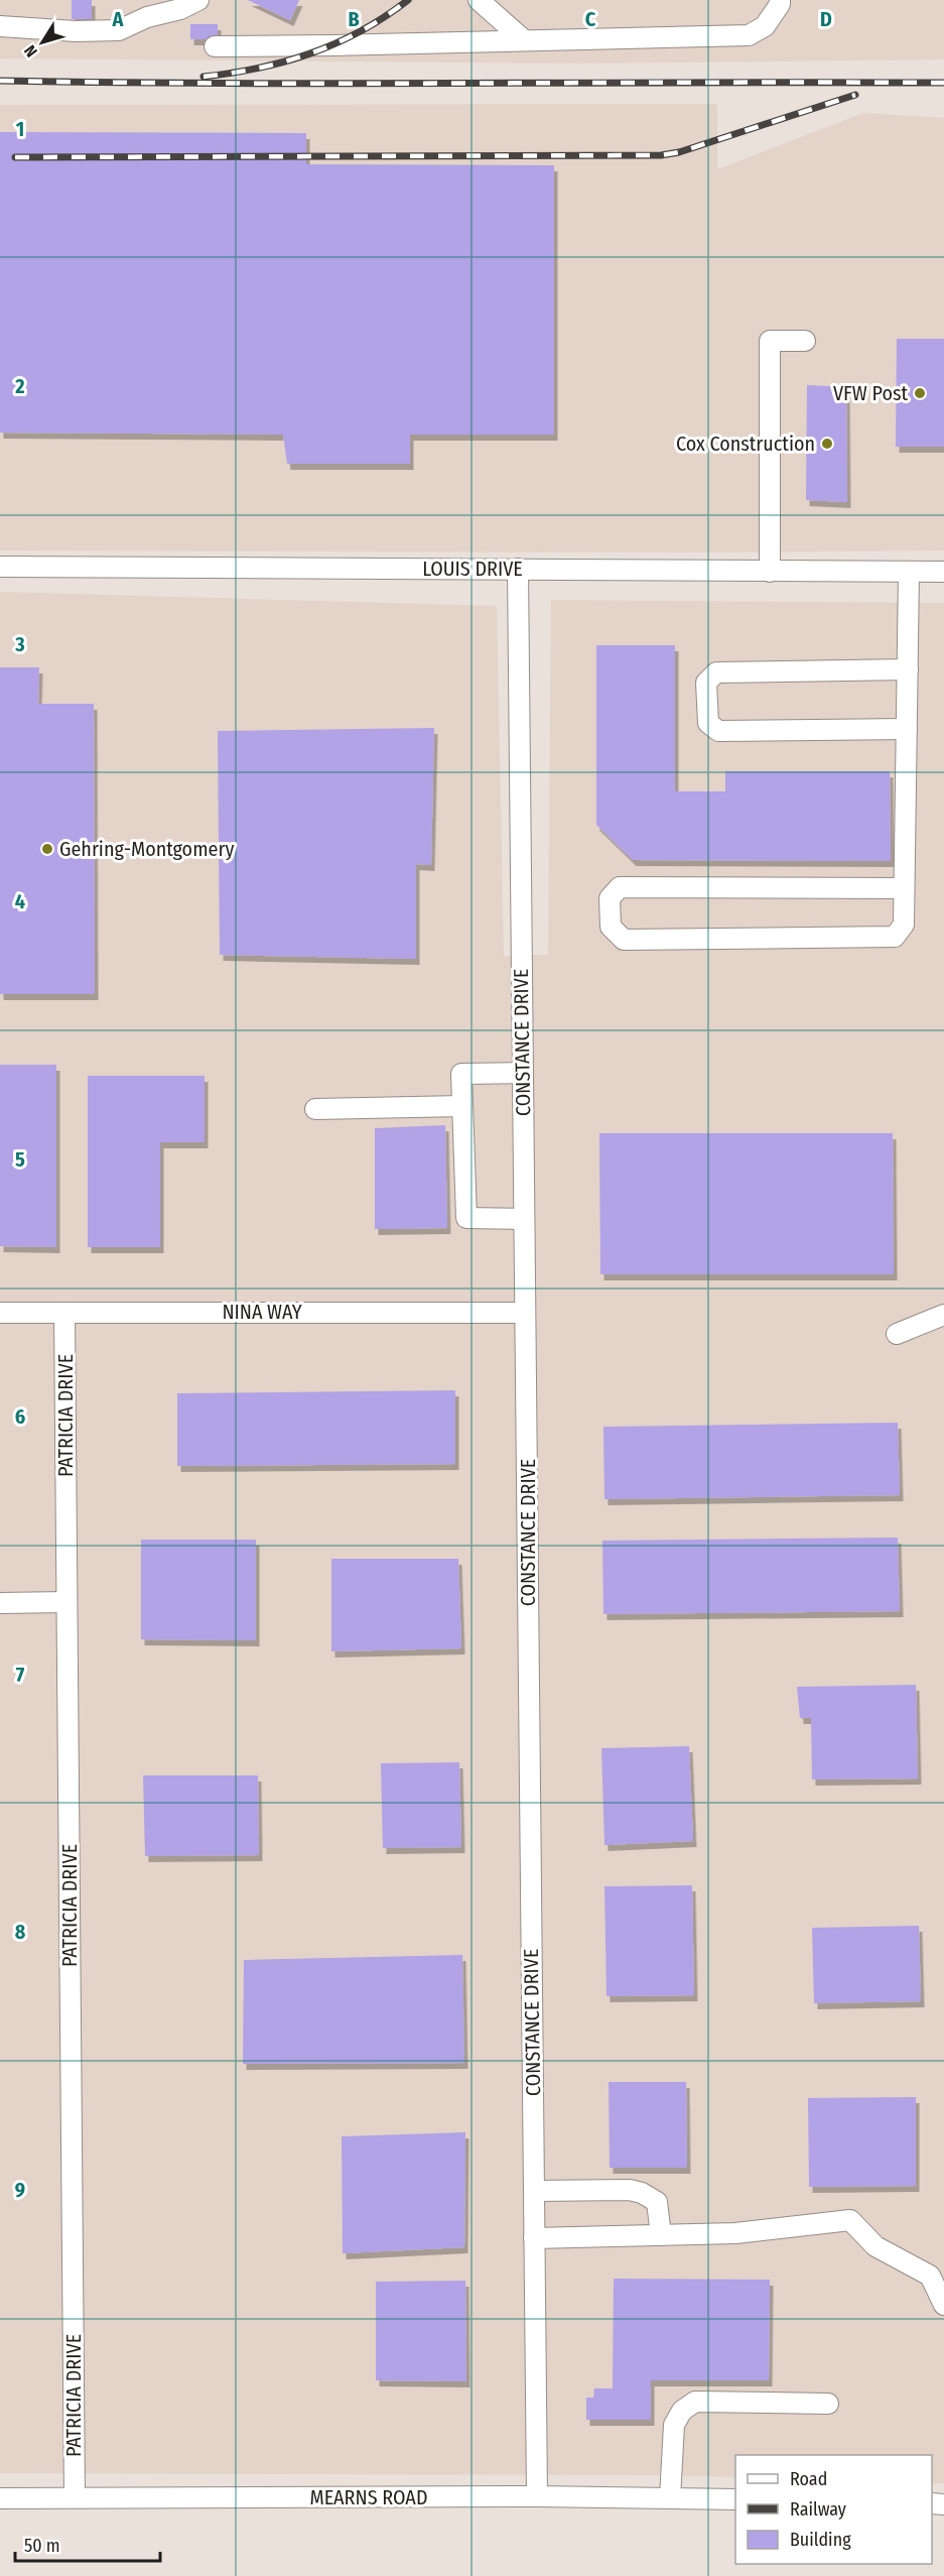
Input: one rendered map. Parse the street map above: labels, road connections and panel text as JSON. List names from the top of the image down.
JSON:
{
  "streets": {
    "street": [
      "LOUIS DRIVE",
      "CONSTANCE DRIVE",
      "NINA WAY",
      "PATRICIA DRIVE",
      "MEARNS ROAD"
    ]
  },
  "crossings": [
    ["LOUIS DRIVE", "CONSTANCE DRIVE"],
    ["CONSTANCE DRIVE", "NINA WAY"],
    ["CONSTANCE DRIVE", "MEARNS ROAD"],
    ["NINA WAY", "PATRICIA DRIVE"],
    ["PATRICIA DRIVE", "MEARNS ROAD"]
  ],
  "places": ["VFW Post", "Cox Construction", "Gehring-Montgomery"],
  "legend": ["Road", "Railway", "Building"],
  "scale_bar": "50 m",
  "north": "bottom left",
  "grid": {
    "columns": [
      "A",
      "B",
      "C",
      "D"
    ],
    "rows": [
      "1",
      "2",
      "3",
      "4",
      "5",
      "6",
      "7",
      "8",
      "9"
    ]
  }
}
